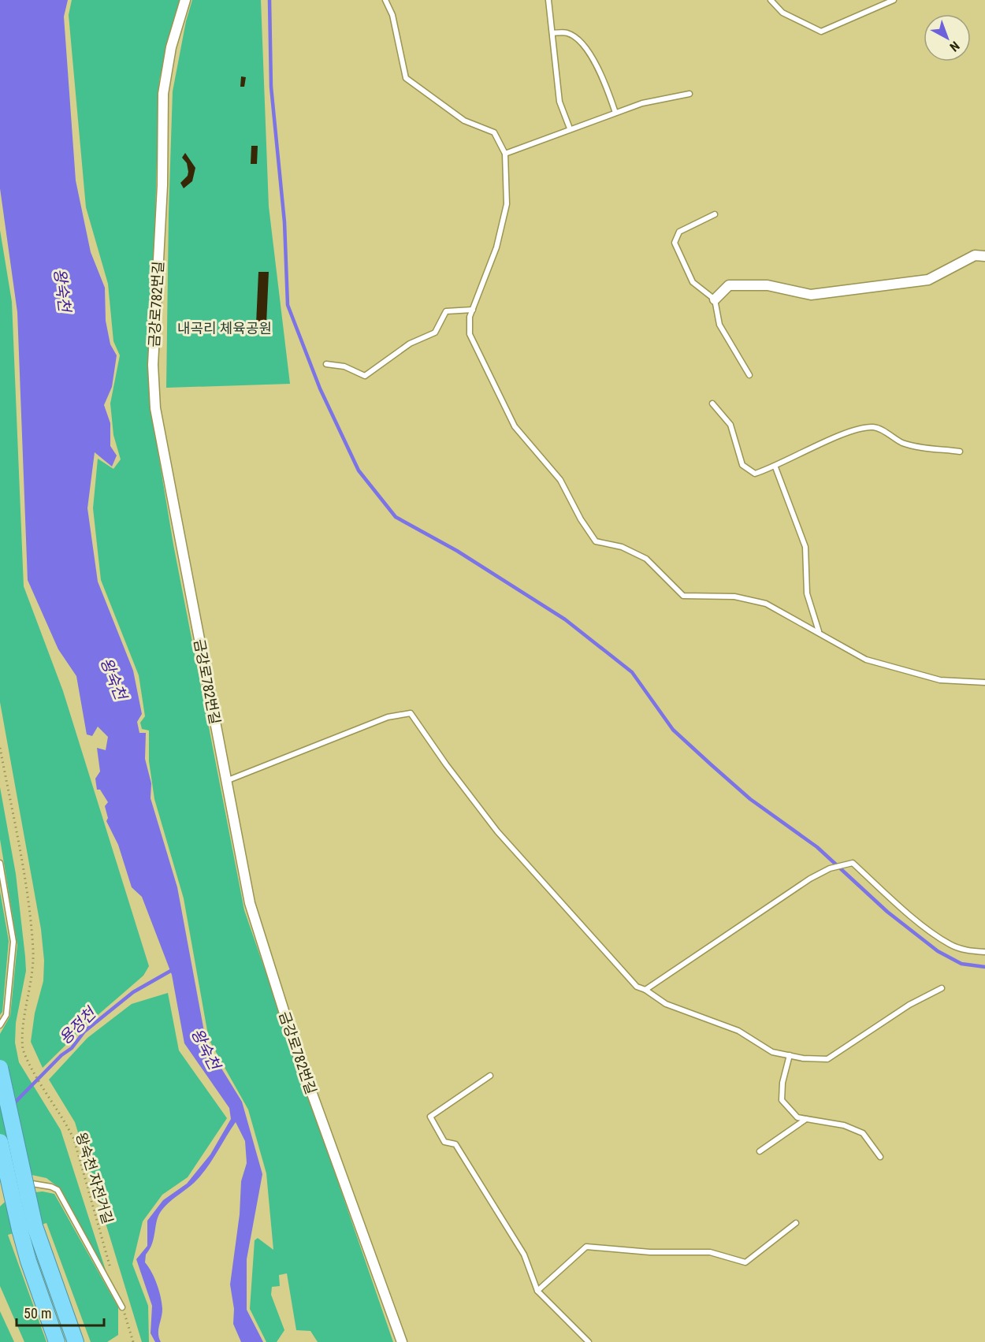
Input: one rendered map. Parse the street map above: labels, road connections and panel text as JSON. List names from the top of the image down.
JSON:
{
  "streets": {
    "street": ["금강로782번길"],
    "path": ["왕숙천 자전거길"]
  },
  "water": ["왕숙천", "용정천"],
  "parks": ["내곡리 체육공원"],
  "scale_bar": "50 m",
  "north": "bottom right"
}
